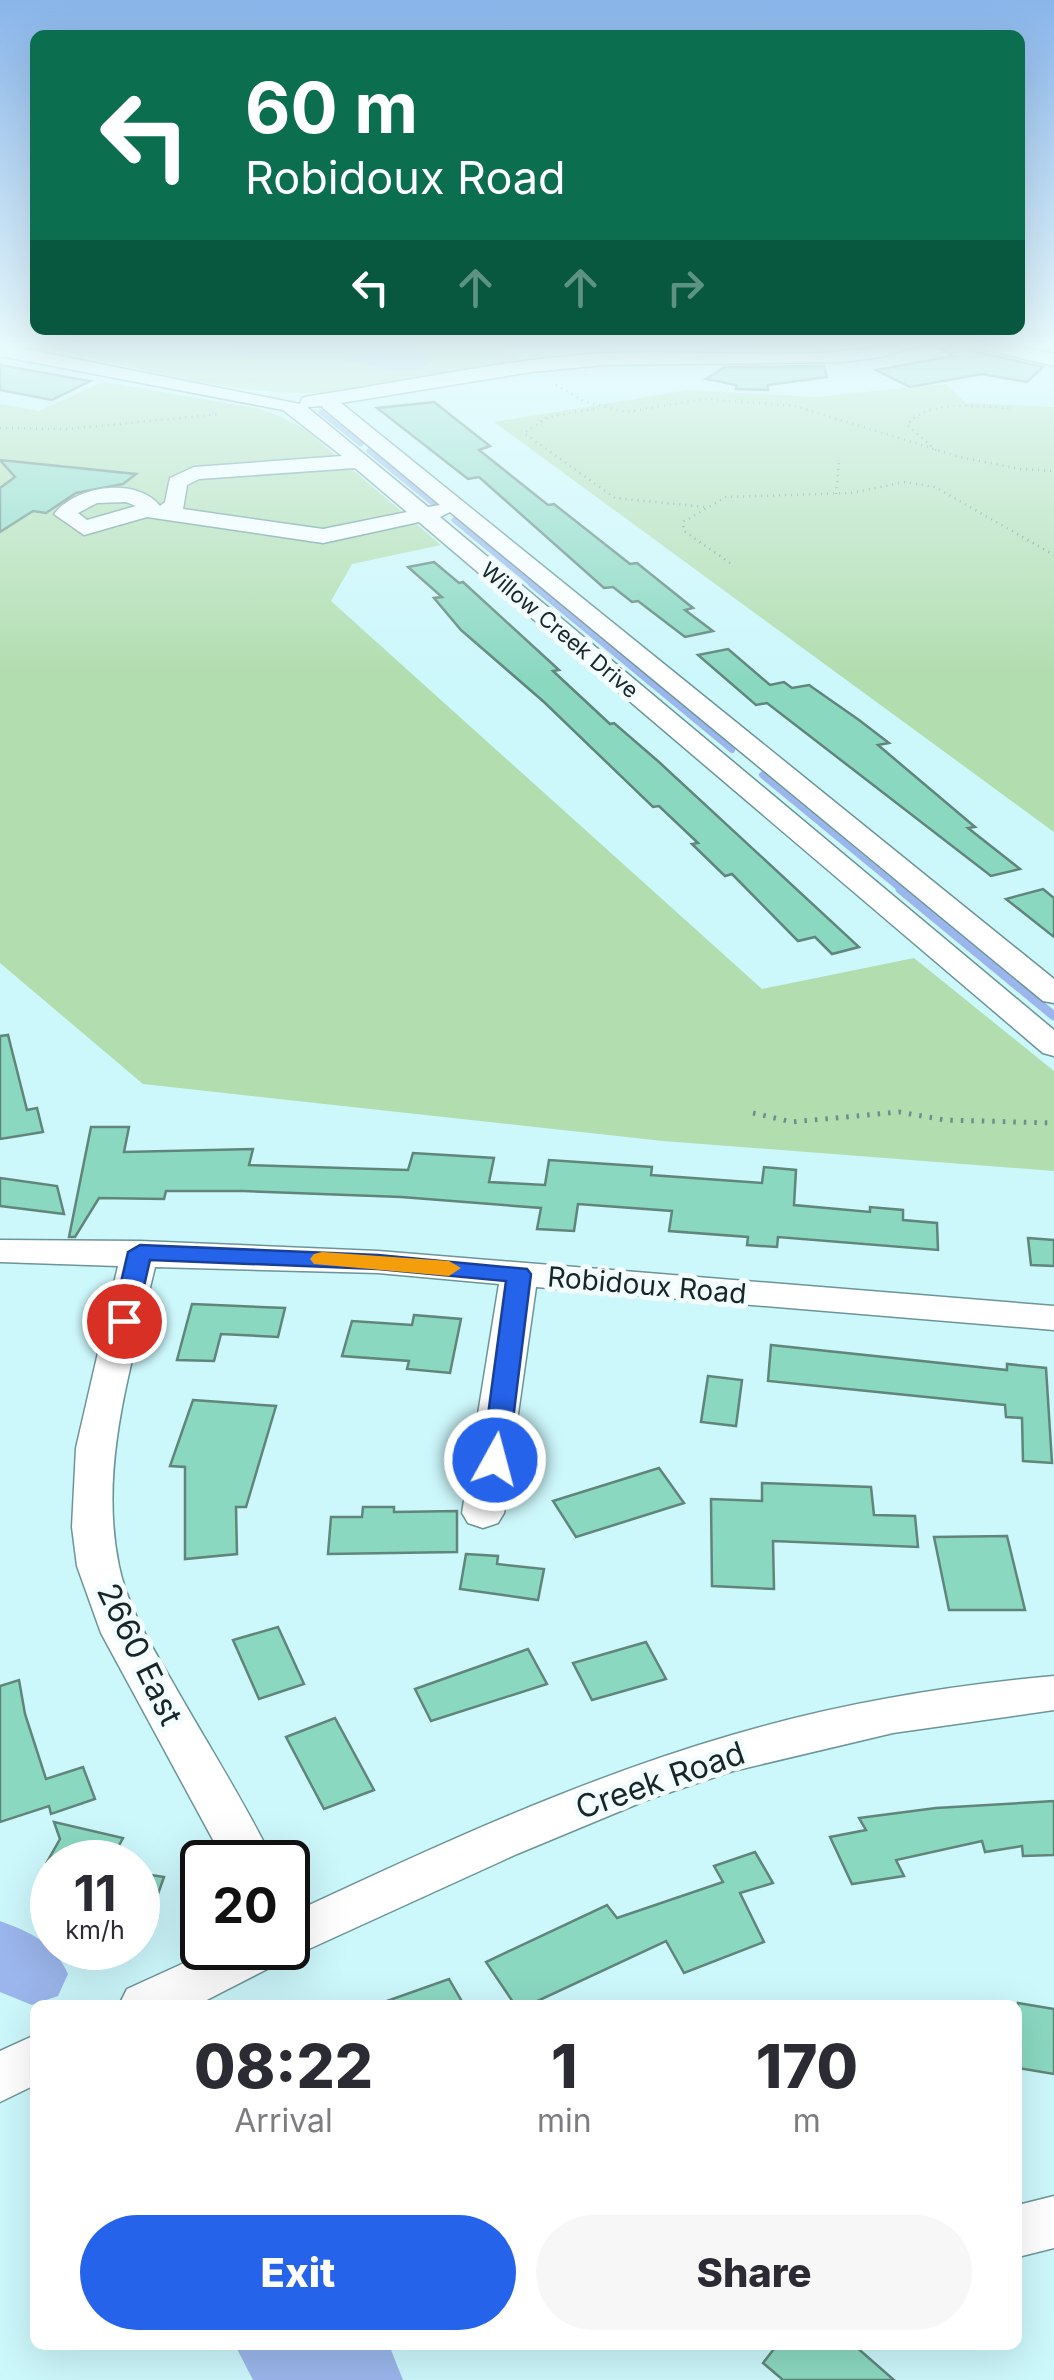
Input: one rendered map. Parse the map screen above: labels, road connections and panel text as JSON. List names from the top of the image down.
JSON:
{
  "streets": {
    "street": [
      "Willow Creek Drive",
      "Robidoux Road",
      "2660 East",
      "Creek Road"
    ]
  },
  "crossings": [
    ["Robidoux Road", "2660 East"]
  ],
  "page": {
    "turn": ["60 m", "Robidoux Road"],
    "speed": "11 km/h",
    "limit": "20",
    "eta": [
      "08:22",
      "Arrival",
      "1",
      "min",
      "170",
      "m"
    ],
    "buttons": ["Exit", "Share"]
  }
}
